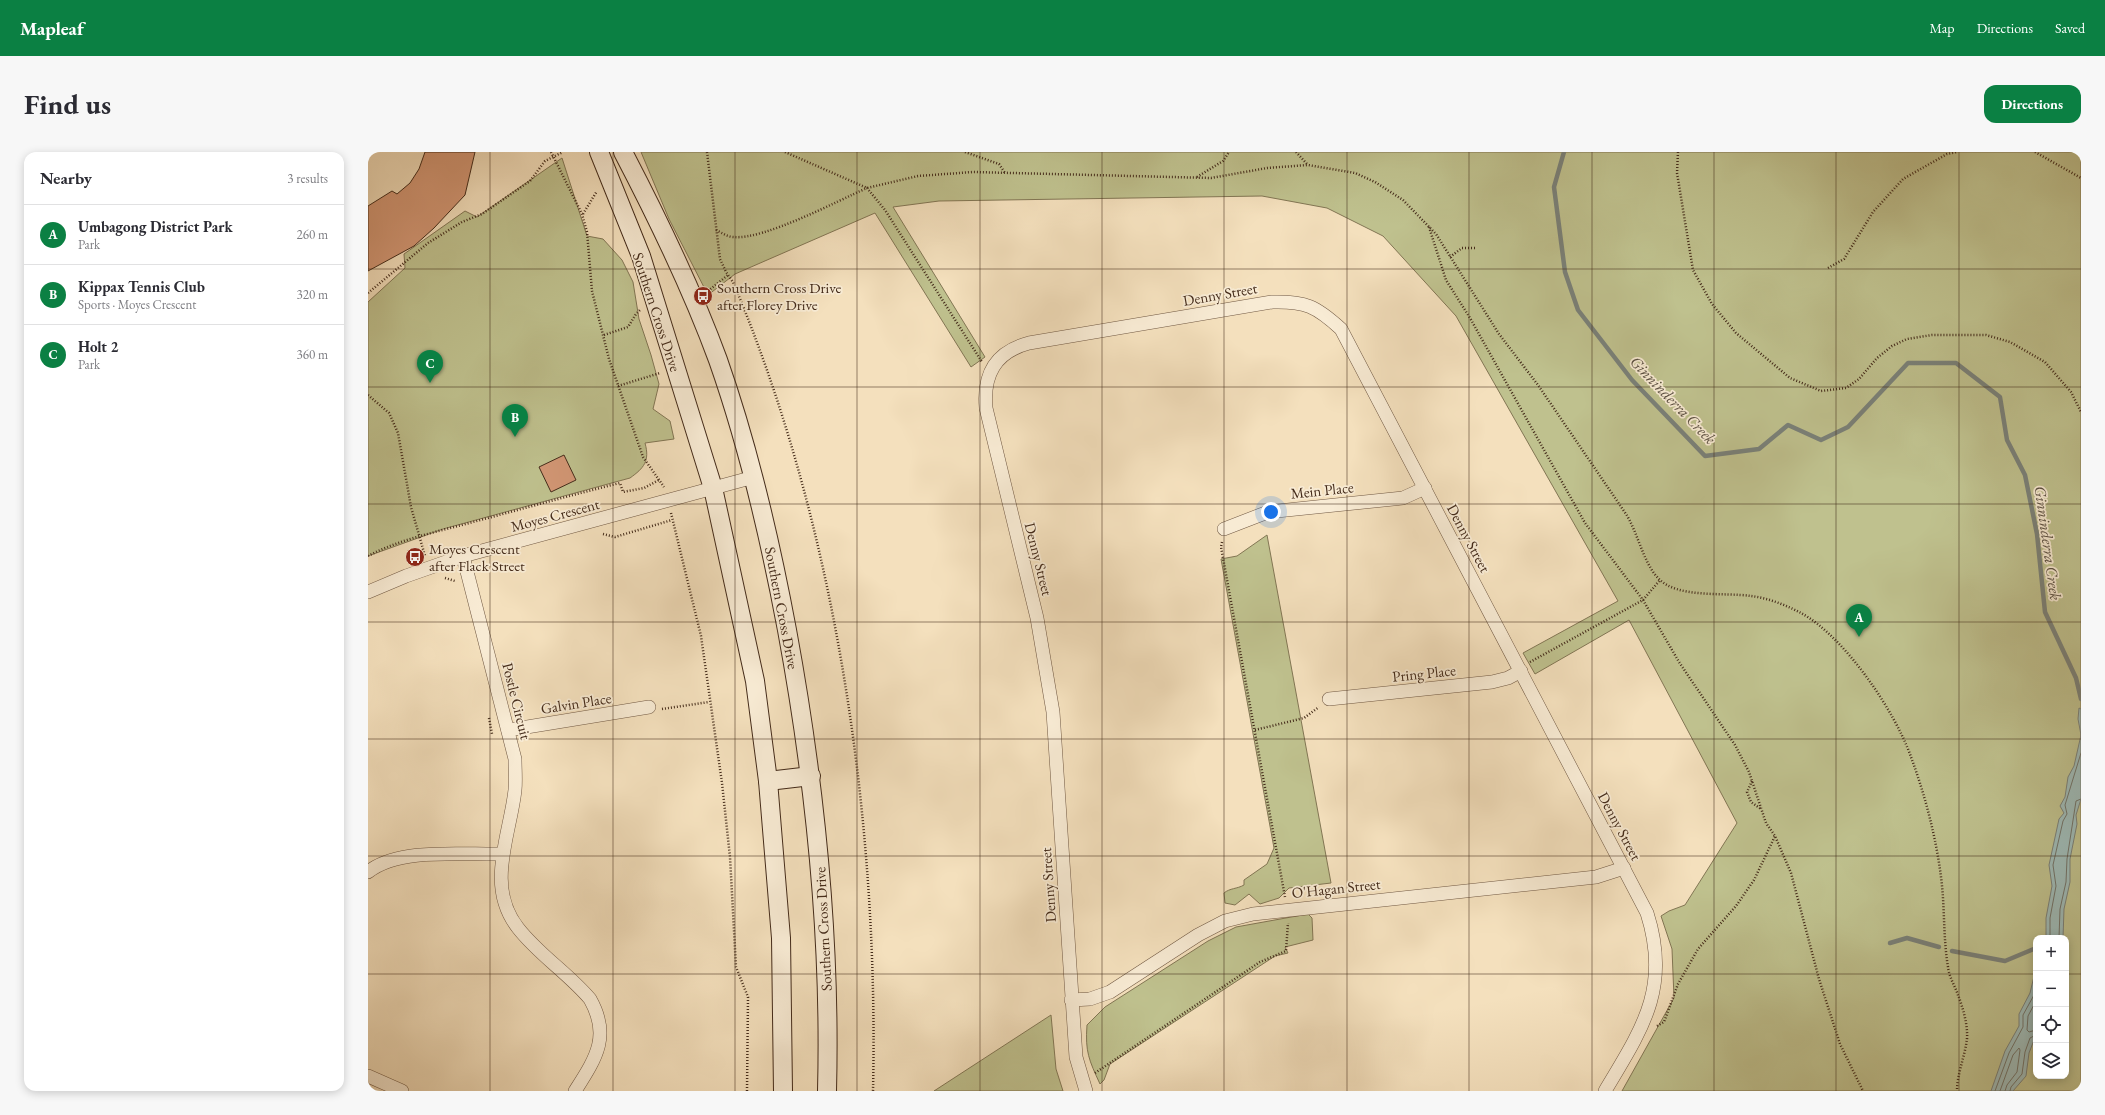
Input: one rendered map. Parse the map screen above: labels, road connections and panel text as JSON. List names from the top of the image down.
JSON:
{
  "streets": {
    "main road": ["Southern Cross Drive"],
    "street": [
      "Denny Street",
      "Mein Place",
      "Moyes Crescent",
      "Pring Place",
      "Postle Circuit",
      "Galvin Place",
      "O'Hagan Street"
    ]
  },
  "crossings": [
    ["Denny Street", "Mein Place"],
    ["Denny Street", "Pring Place"],
    ["Denny Street", "O'Hagan Street"],
    ["Southern Cross Drive", "Moyes Crescent"],
    ["Moyes Crescent", "Postle Circuit"],
    ["Postle Circuit", "Galvin Place"]
  ],
  "water": ["Ginninderra Creek"],
  "places": {
    "bus stop": ["Southern Cross Drive after Florey Drive", "Moyes Crescent after Flack Street"]
  },
  "page": {
    "header": "Mapleaf",
    "nav": ["Map", "Directions", "Saved"],
    "buttons": "Directions",
    "title": "Find us",
    "heading": ["Nearby", "3 results"],
    "list": [
      {
        "mark": "A",
        "name": "Umbagong District Park",
        "note": "Park",
        "value": "260 m"
      },
      {
        "mark": "B",
        "name": "Kippax Tennis Club",
        "note": "Sports · Moyes Crescent",
        "value": "320 m"
      },
      {
        "mark": "C",
        "name": "Holt 2",
        "note": "Park",
        "value": "360 m"
      }
    ],
    "pins": ["C", "B", "A"],
    "map_buttons": ["+", "−"]
  }
}
